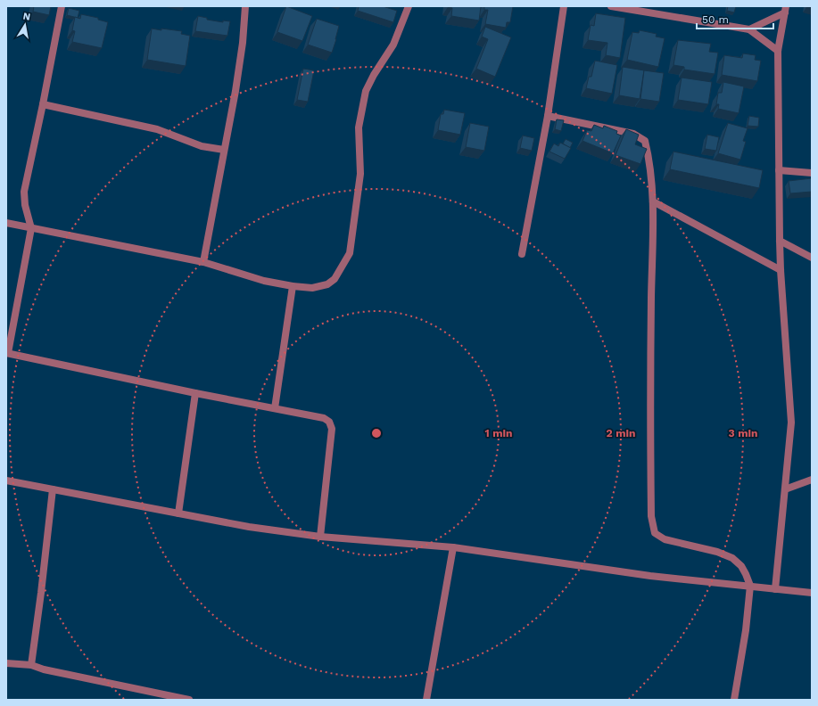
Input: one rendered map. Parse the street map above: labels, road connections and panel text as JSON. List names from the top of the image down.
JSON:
{
  "scale_bar": "50 m",
  "north": "top",
  "rings": ["1 min", "2 min", "3 min"]
}
